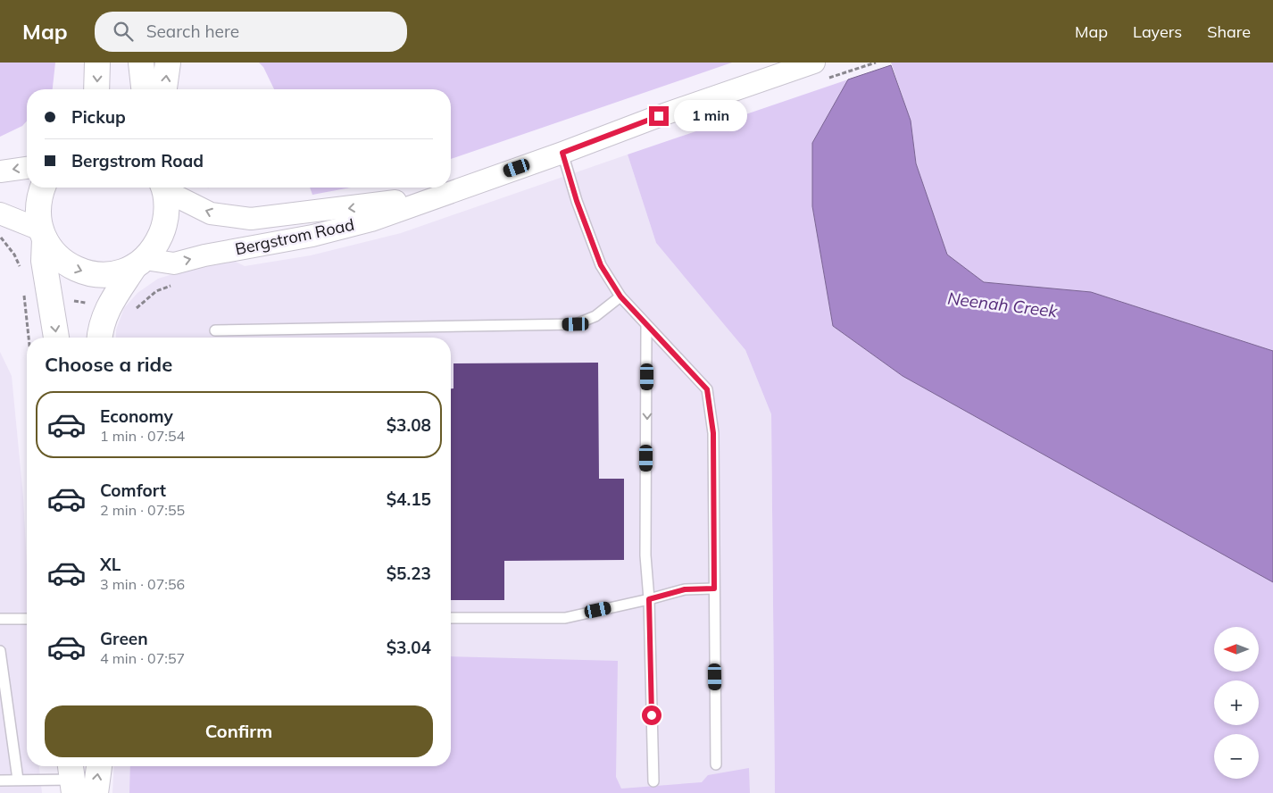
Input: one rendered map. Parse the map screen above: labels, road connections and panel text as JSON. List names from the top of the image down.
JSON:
{
  "streets": {
    "street": ["Bergstrom Road"]
  },
  "water": ["Neenah Creek"],
  "north": "left",
  "page": {
    "header": "Map",
    "search": "Search here",
    "nav": ["Map", "Layers", "Share"],
    "banner": ["Pickup", "Bergstrom Road"],
    "bubble": "1 min",
    "heading": "Choose a ride",
    "list": [
      {
        "name": "Economy",
        "note": "1 min · 07:54",
        "value": "$3.08"
      },
      {
        "name": "Comfort",
        "note": "2 min · 07:55",
        "value": "$4.15"
      },
      {
        "name": "XL",
        "note": "3 min · 07:56",
        "value": "$5.23"
      },
      {
        "name": "Green",
        "note": "4 min · 07:57",
        "value": "$3.04"
      }
    ],
    "map_buttons": ["+", "−"],
    "buttons": "Confirm"
  }
}
